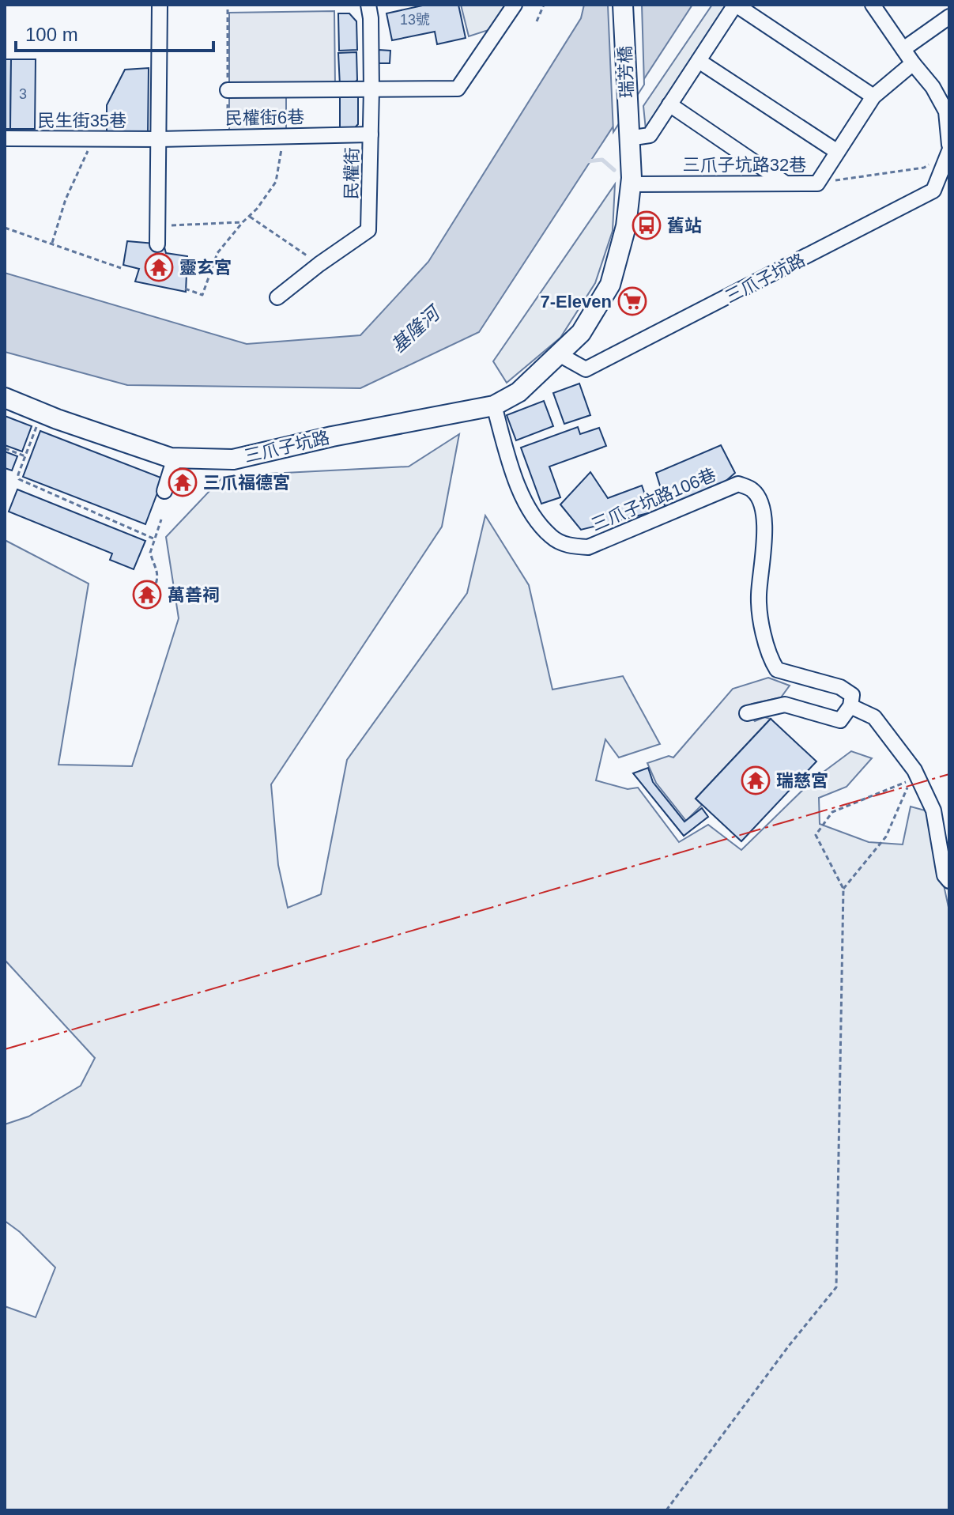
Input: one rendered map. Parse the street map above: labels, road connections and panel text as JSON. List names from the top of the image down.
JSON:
{
  "streets": {
    "main road": ["瑞芳橋", "三爪子坑路"],
    "street": [
      "民權街6巷",
      "民生街35巷",
      "三爪子坑路32巷",
      "民權街",
      "三爪子坑路106巷"
    ]
  },
  "crossings": [
    ["瑞芳橋", "三爪子坑路"],
    ["民權街6巷", "民生街35巷"],
    ["民權街6巷", "民權街"],
    ["三爪子坑路32巷", "三爪子坑路"],
    ["三爪子坑路", "三爪子坑路106巷"]
  ],
  "water": ["基隆河"],
  "places": {
    "bus stop": ["舊站"],
    "temple": [
      "靈玄宮",
      "三爪福德宮",
      "萬善祠",
      "瑞慈宮"
    ],
    "supermarket": ["7-Eleven"]
  },
  "house_numbers": ["13號", "3"],
  "scale_bar": "100 m"
}
